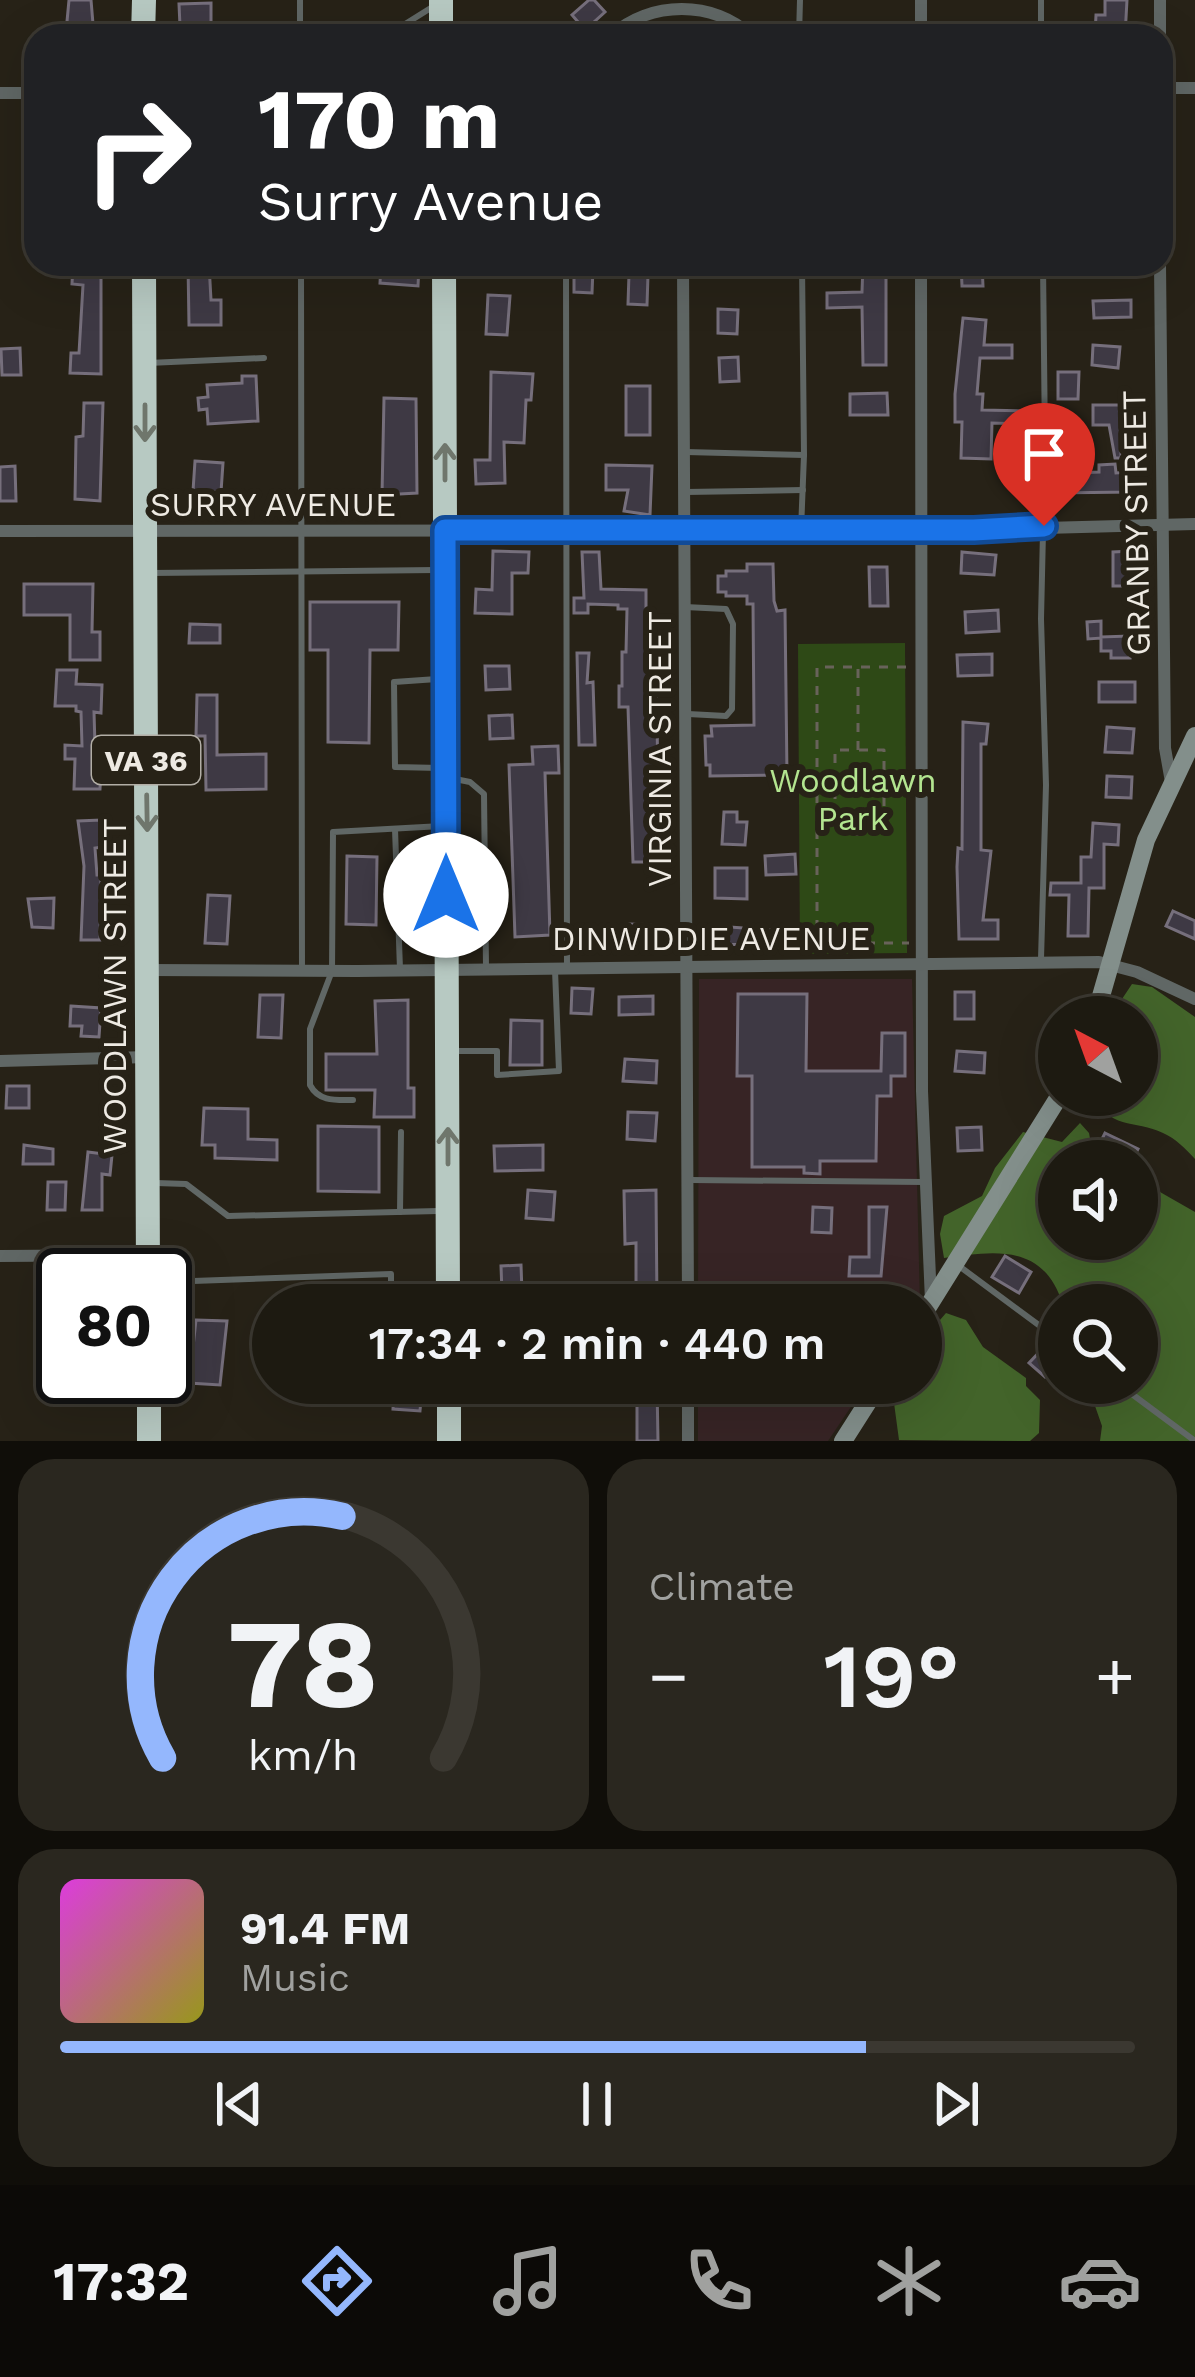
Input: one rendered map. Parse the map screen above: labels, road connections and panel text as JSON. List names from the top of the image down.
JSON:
{
  "streets": {
    "highway": ["VA 36", "WOODLAWN STREET"],
    "street": [
      "SURRY AVENUE",
      "GRANBY STREET",
      "VIRGINIA STREET",
      "DINWIDDIE AVENUE"
    ]
  },
  "crossings": [
    ["SURRY AVENUE", "GRANBY STREET"],
    ["SURRY AVENUE", "VIRGINIA STREET"],
    ["SURRY AVENUE", "WOODLAWN STREET"],
    ["VIRGINIA STREET", "DINWIDDIE AVENUE"],
    ["DINWIDDIE AVENUE", "WOODLAWN STREET"]
  ],
  "one_way": ["WOODLAWN STREET"],
  "parks": ["Woodlawn Park"],
  "north": "top left",
  "page": {
    "turn": ["170 m", "Surry Avenue"],
    "limit": "80",
    "trip": "17:34 · 2 min · 440 m",
    "tile": "Climate",
    "heat": ["−", "19°", "+"],
    "song": ["91.4 FM", "Music"],
    "tabs": "17:32",
    "gauge": ["78", "km/h"]
  }
}
